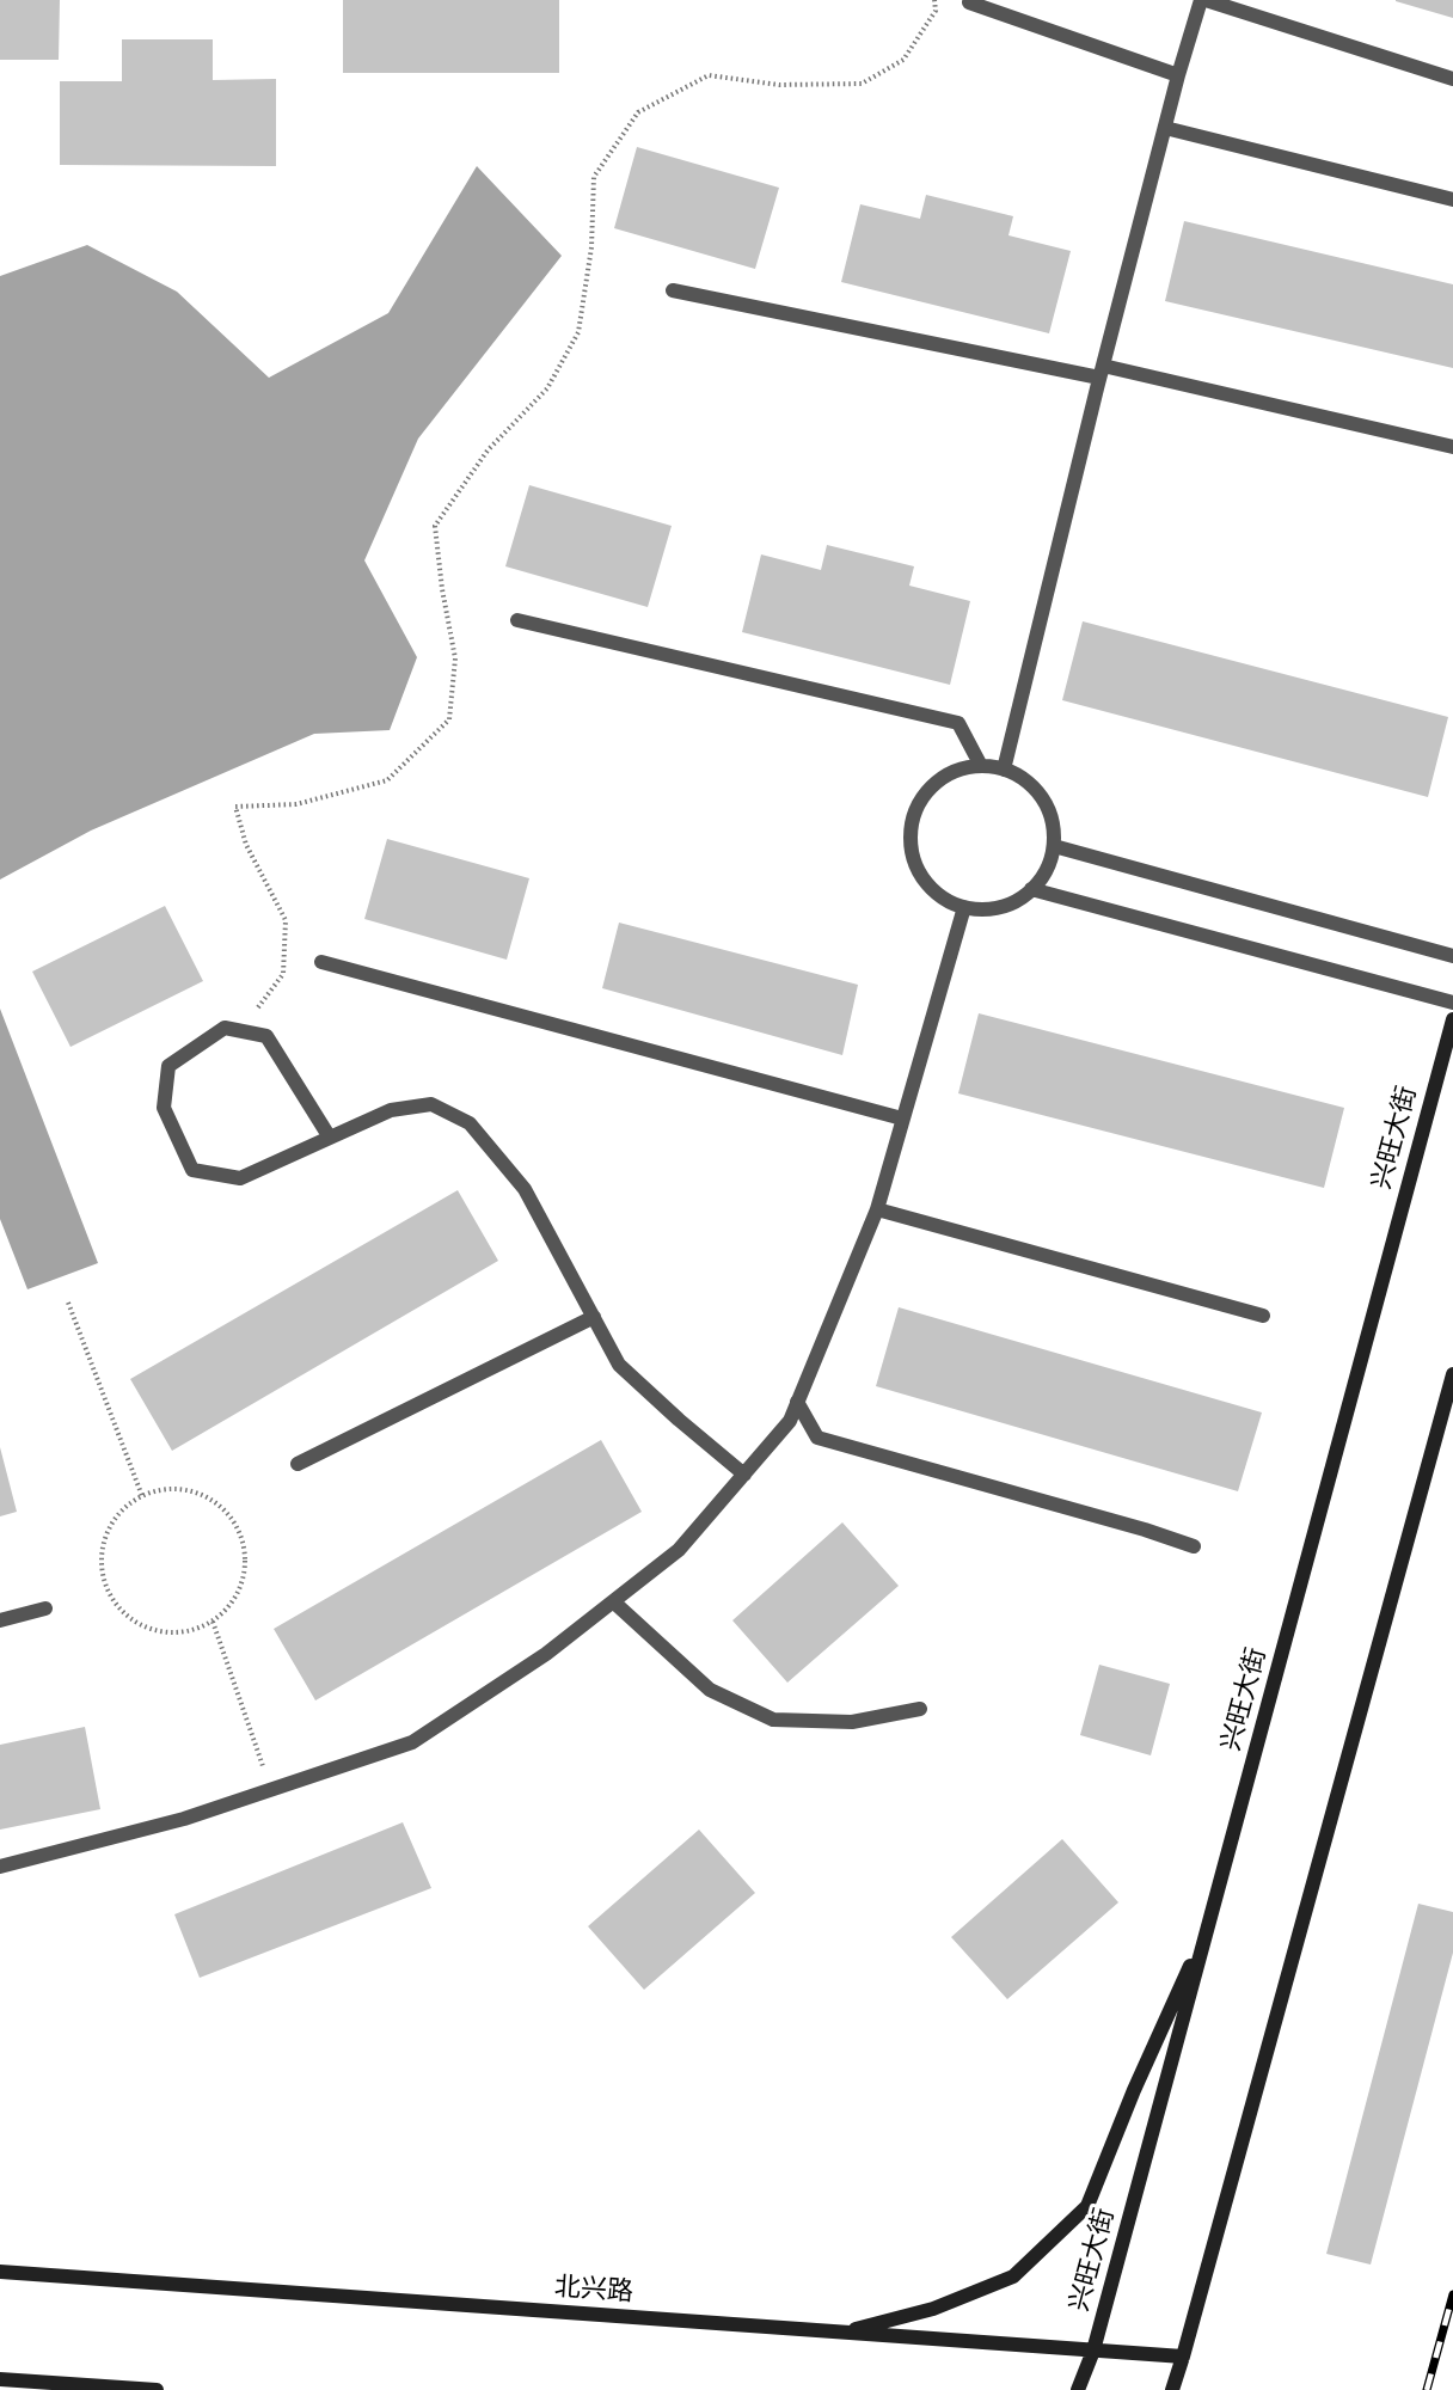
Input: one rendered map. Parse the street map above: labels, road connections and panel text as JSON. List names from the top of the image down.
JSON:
{
  "streets": {
    "main road": ["兴旺大街", "北兴路"]
  },
  "crossings": [
    ["兴旺大街", "北兴路"]
  ]
}
